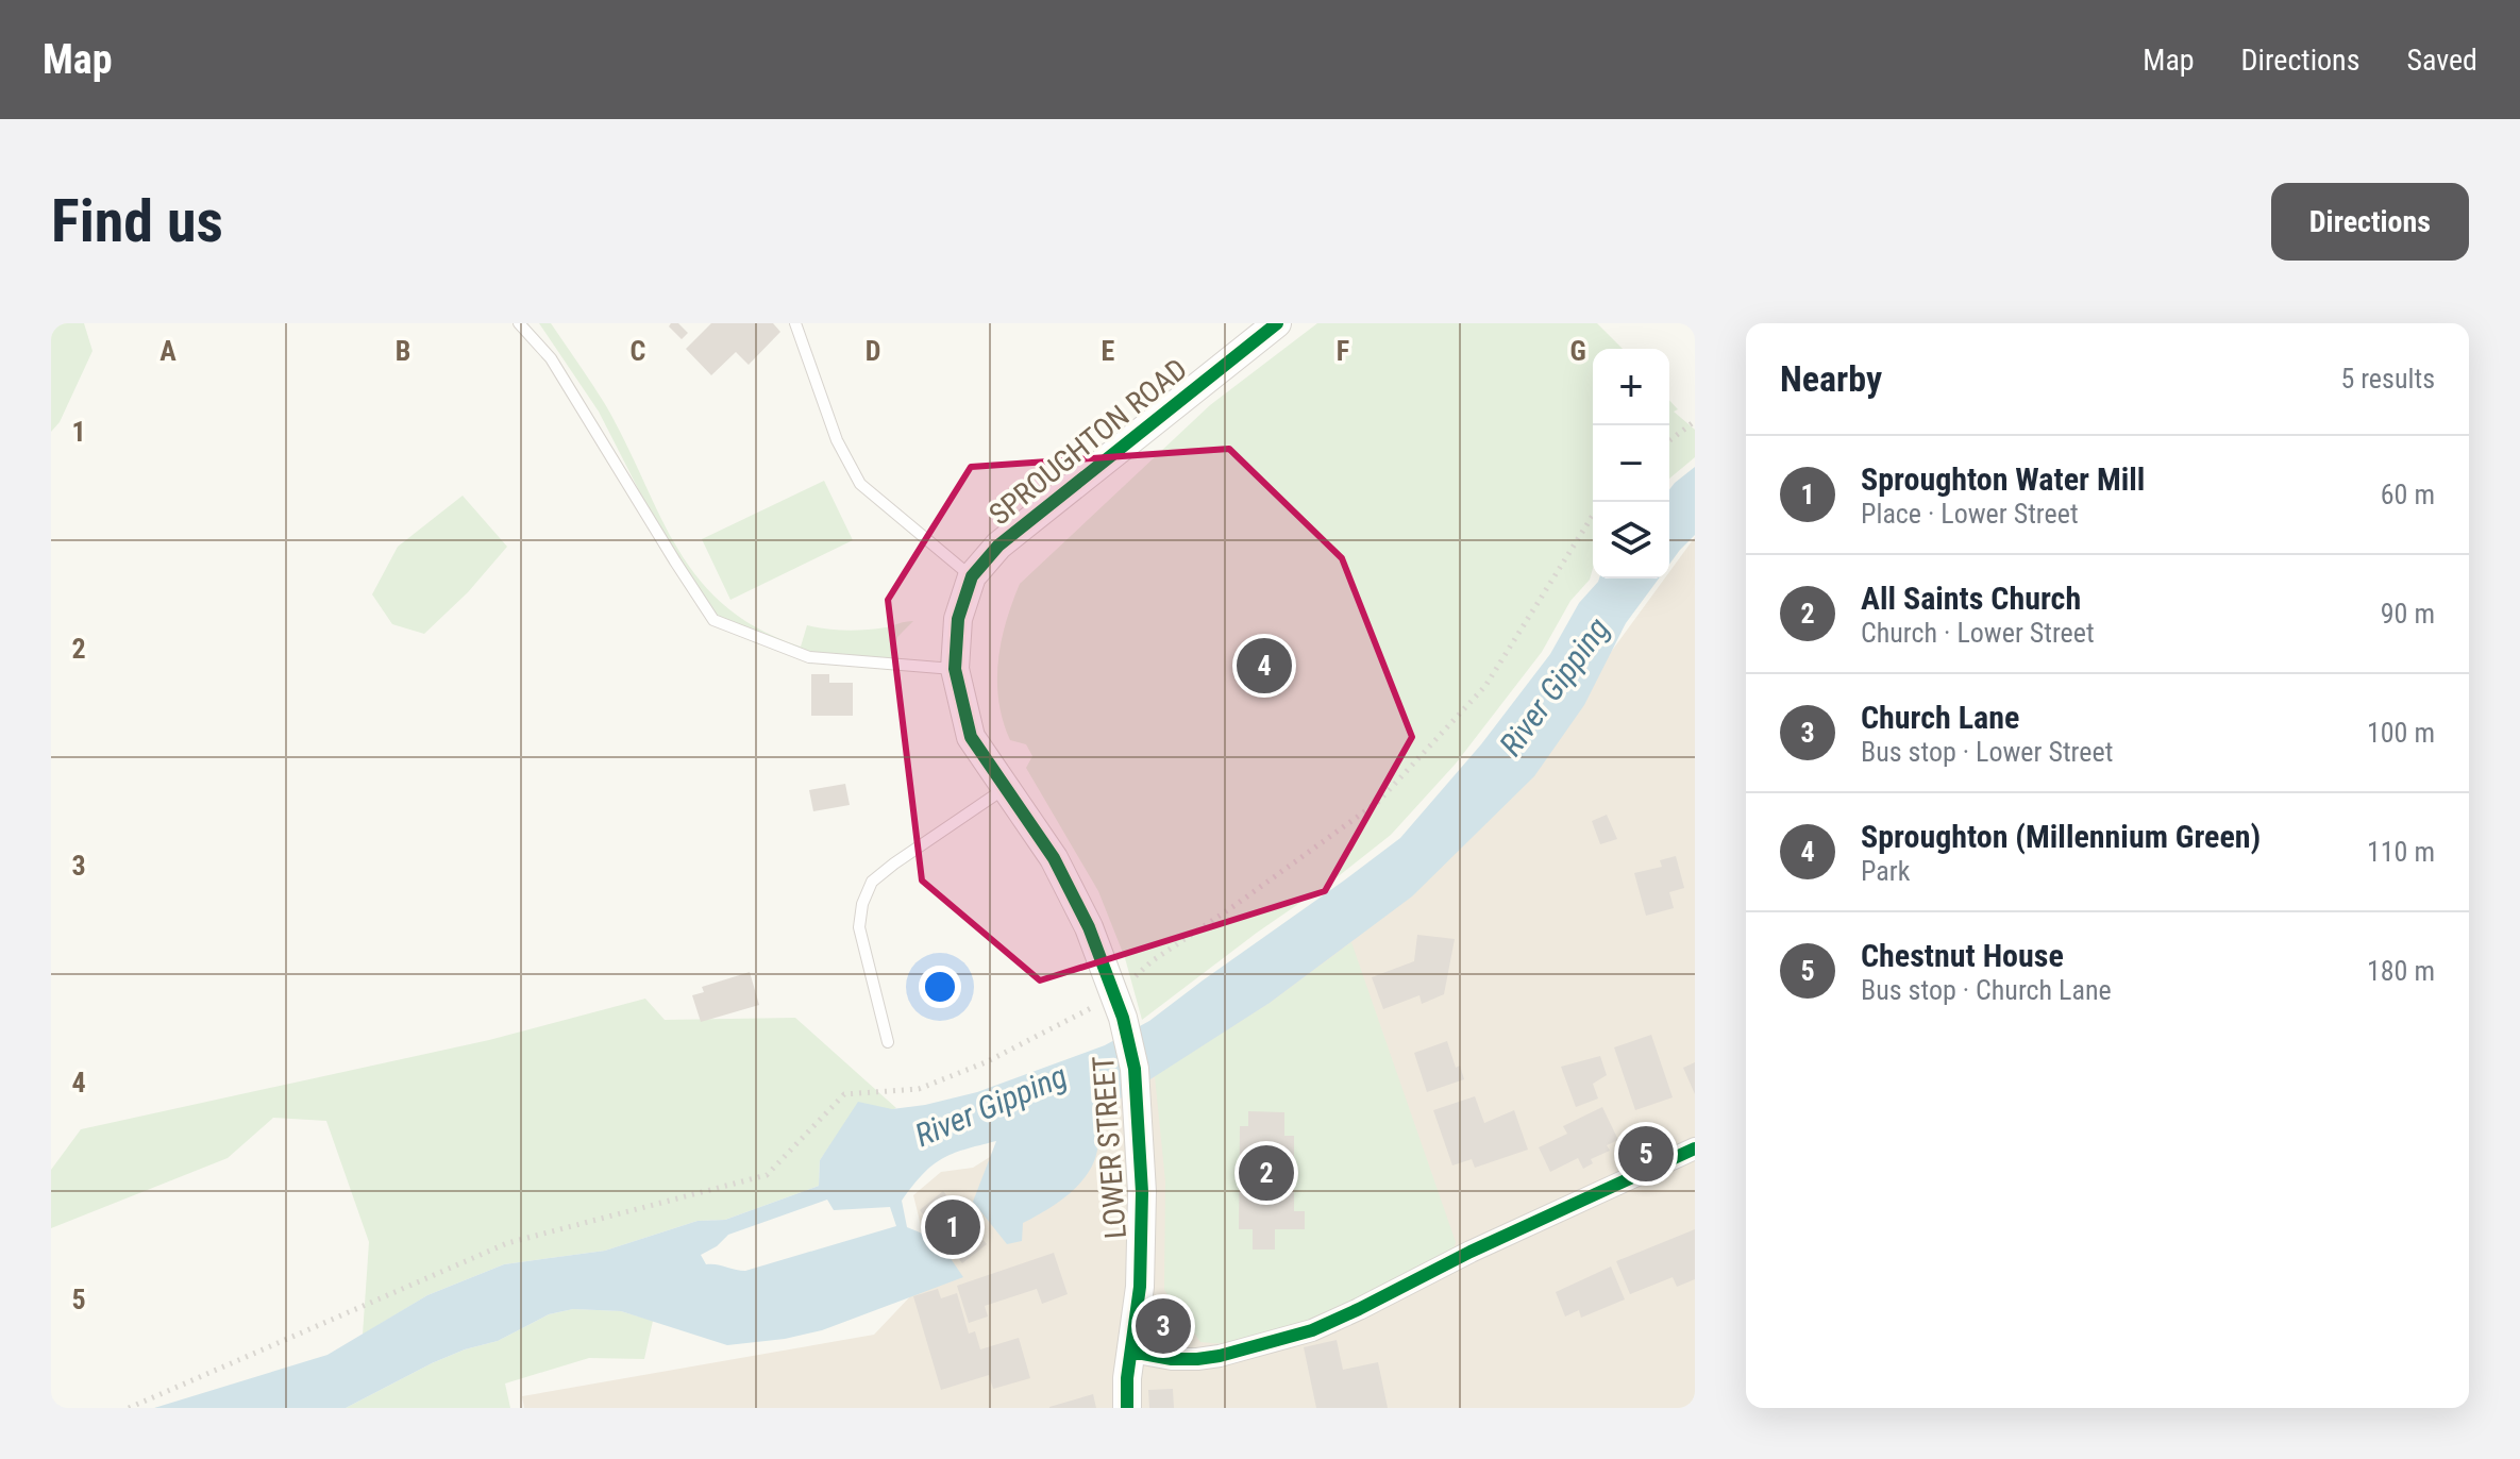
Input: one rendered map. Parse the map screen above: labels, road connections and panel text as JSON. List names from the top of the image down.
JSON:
{
  "streets": {
    "street": ["SPROUGHTON ROAD", "LOWER STREET"]
  },
  "crossings": [
    ["SPROUGHTON ROAD", "LOWER STREET"]
  ],
  "water": ["River Gipping"],
  "page": {
    "header": "Map",
    "nav": ["Map", "Directions", "Saved"],
    "buttons": "Directions",
    "title": "Find us",
    "heading": ["Nearby", "5 results"],
    "map_buttons": ["+", "−"],
    "list": [
      {
        "mark": "1",
        "name": "Sproughton Water Mill",
        "note": "Place · Lower Street",
        "value": "60 m"
      },
      {
        "mark": "2",
        "name": "All Saints Church",
        "note": "Church · Lower Street",
        "value": "90 m"
      },
      {
        "mark": "3",
        "name": "Church Lane",
        "note": "Bus stop · Lower Street",
        "value": "100 m"
      },
      {
        "mark": "4",
        "name": "Sproughton (Millennium Green)",
        "note": "Park",
        "value": "110 m"
      },
      {
        "mark": "5",
        "name": "Chestnut House",
        "note": "Bus stop · Church Lane",
        "value": "180 m"
      }
    ],
    "pins": [
      "4",
      "5",
      "2",
      "1",
      "3"
    ]
  },
  "grid": {
    "columns": [
      "A",
      "B",
      "C",
      "D",
      "E",
      "F",
      "G"
    ],
    "rows": [
      "1",
      "2",
      "3",
      "4",
      "5"
    ]
  }
}
